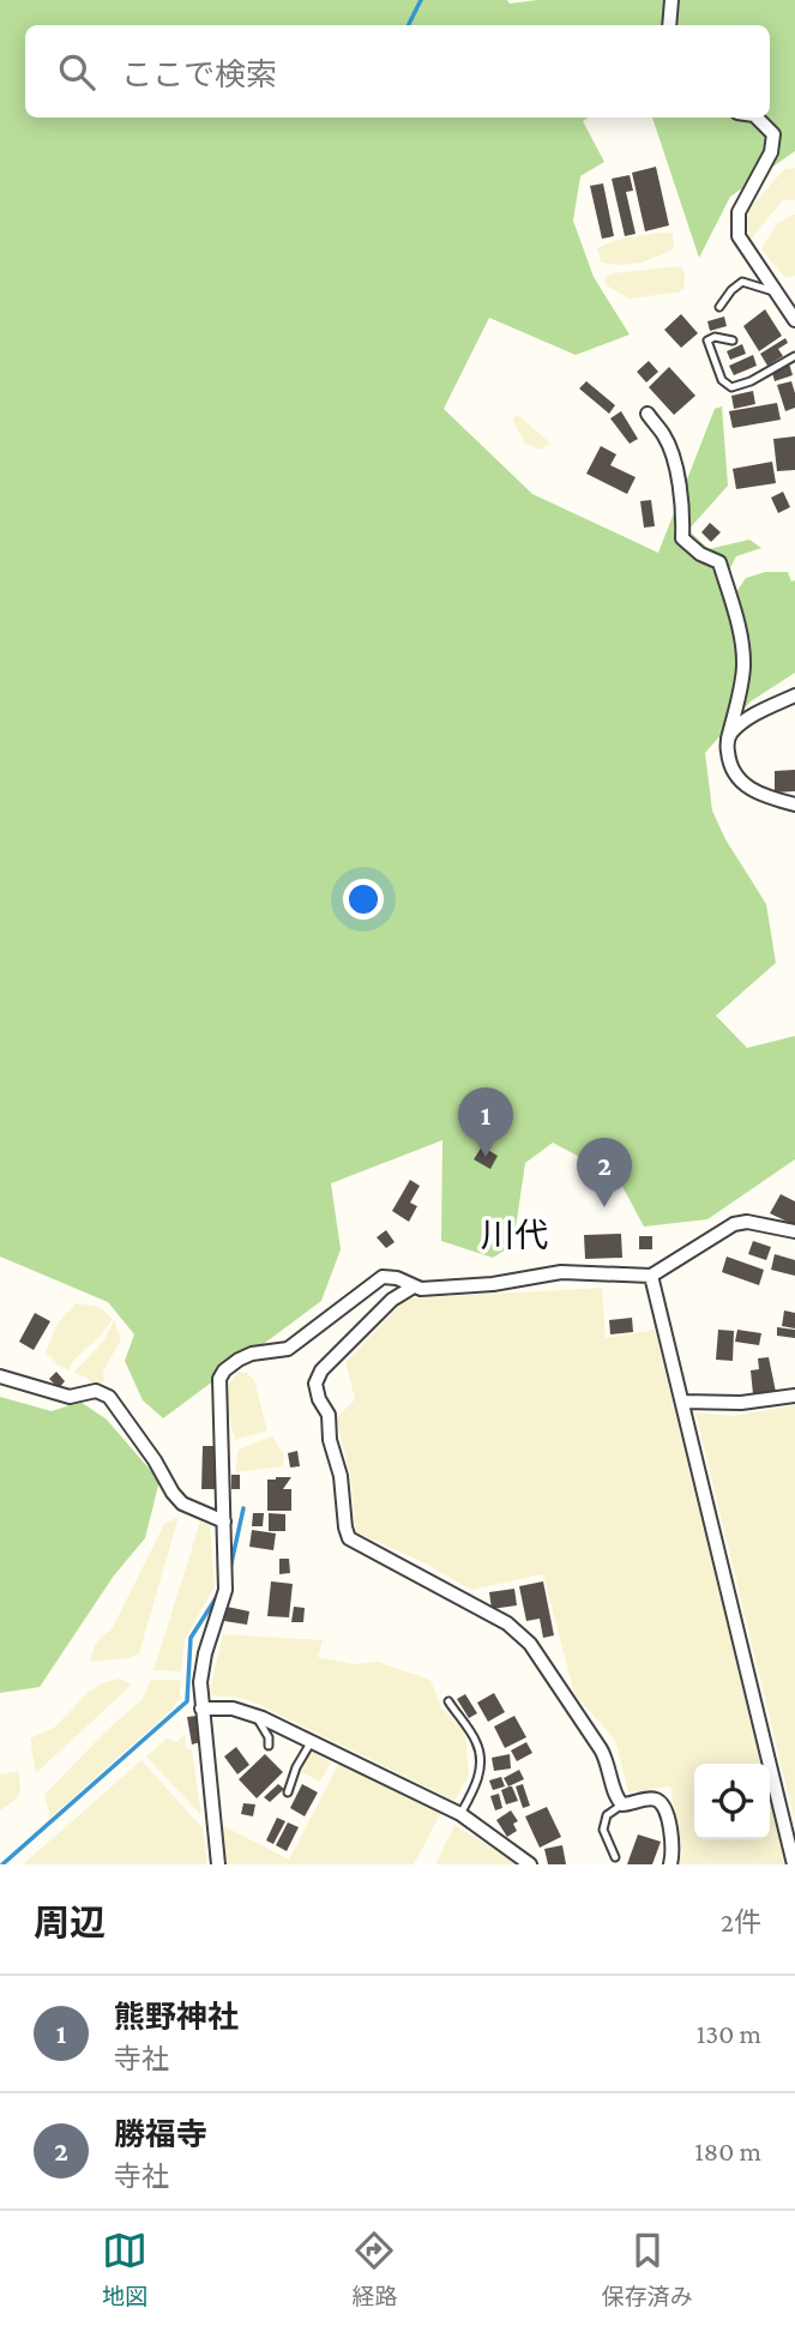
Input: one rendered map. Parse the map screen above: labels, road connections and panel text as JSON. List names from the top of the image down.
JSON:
{
  "districts": ["川代"],
  "page": {
    "search": "ここで検索",
    "pins": ["1", "2"],
    "heading": ["周辺", "2件"],
    "list": [
      {
        "mark": "1",
        "name": "熊野神社",
        "note": "寺社",
        "value": "130 m"
      },
      {
        "mark": "2",
        "name": "勝福寺",
        "note": "寺社",
        "value": "180 m"
      }
    ],
    "nav": ["地図", "経路", "保存済み"]
  }
}
